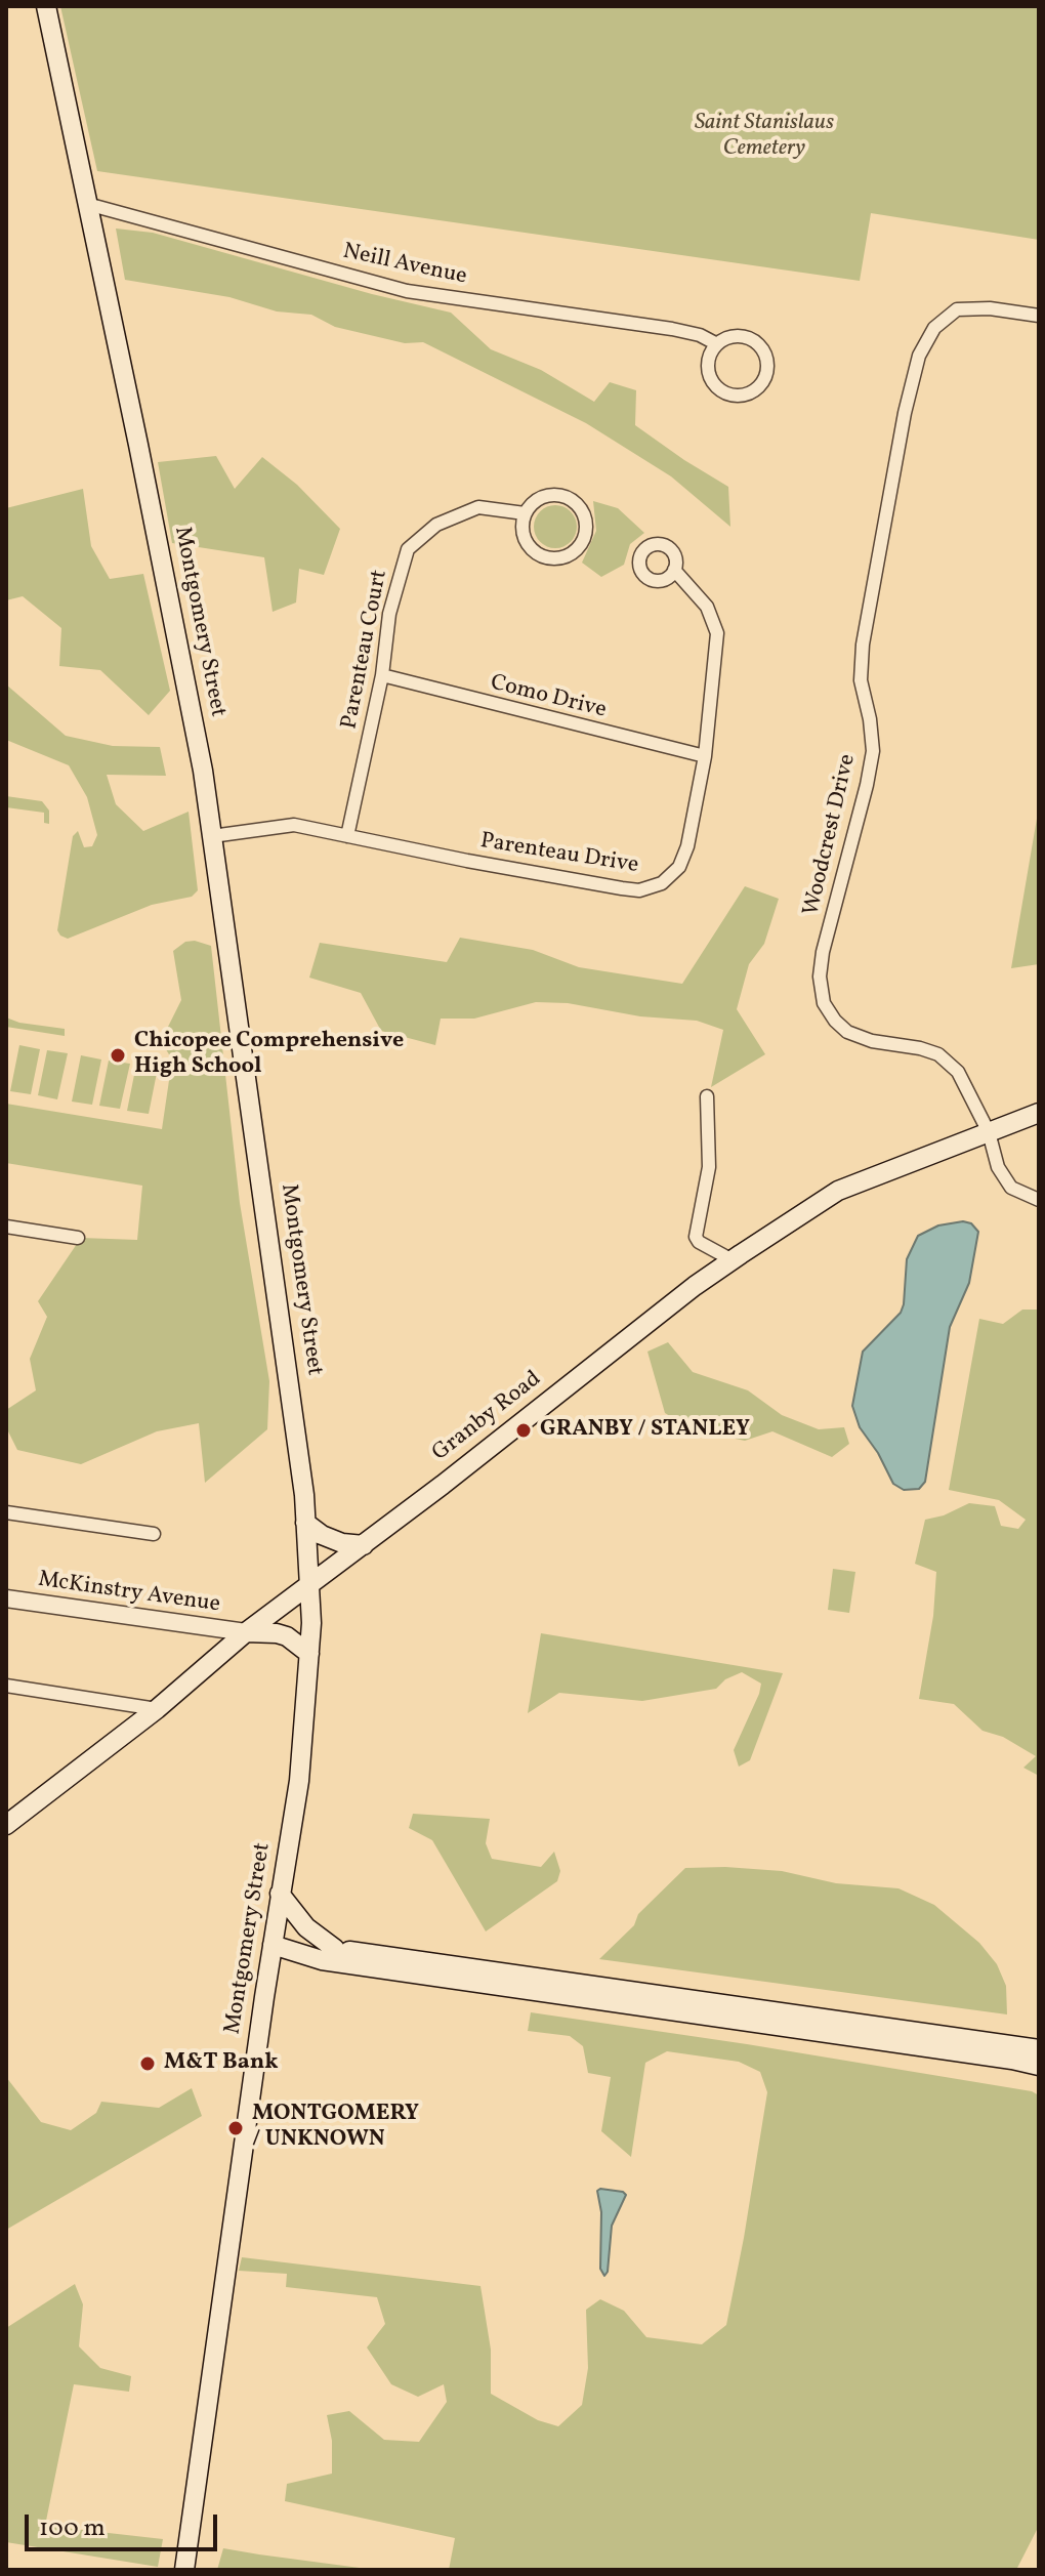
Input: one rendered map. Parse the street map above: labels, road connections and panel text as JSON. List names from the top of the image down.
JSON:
{
  "streets": {
    "main road": ["Montgomery Street", "Granby Road"],
    "street": [
      "Neill Avenue",
      "Parenteau Court",
      "Como Drive",
      "Woodcrest Drive",
      "Parenteau Drive",
      "McKinstry Avenue"
    ]
  },
  "crossings": [
    ["Neill Avenue", "Montgomery Street"],
    ["Montgomery Street", "Parenteau Drive"],
    ["Montgomery Street", "Granby Road"],
    ["Parenteau Court", "Como Drive"],
    ["Parenteau Court", "Parenteau Drive"],
    ["Como Drive", "Parenteau Drive"],
    ["Woodcrest Drive", "Granby Road"],
    ["Granby Road", "McKinstry Avenue"]
  ],
  "parks": ["Saint Stanislaus Cemetery"],
  "places": [
    "Chicopee Comprehensive High School",
    "GRANBY / STANLEY",
    "M&T Bank",
    "MONTGOMERY / UNKNOWN"
  ],
  "scale_bar": "100 m"
}
